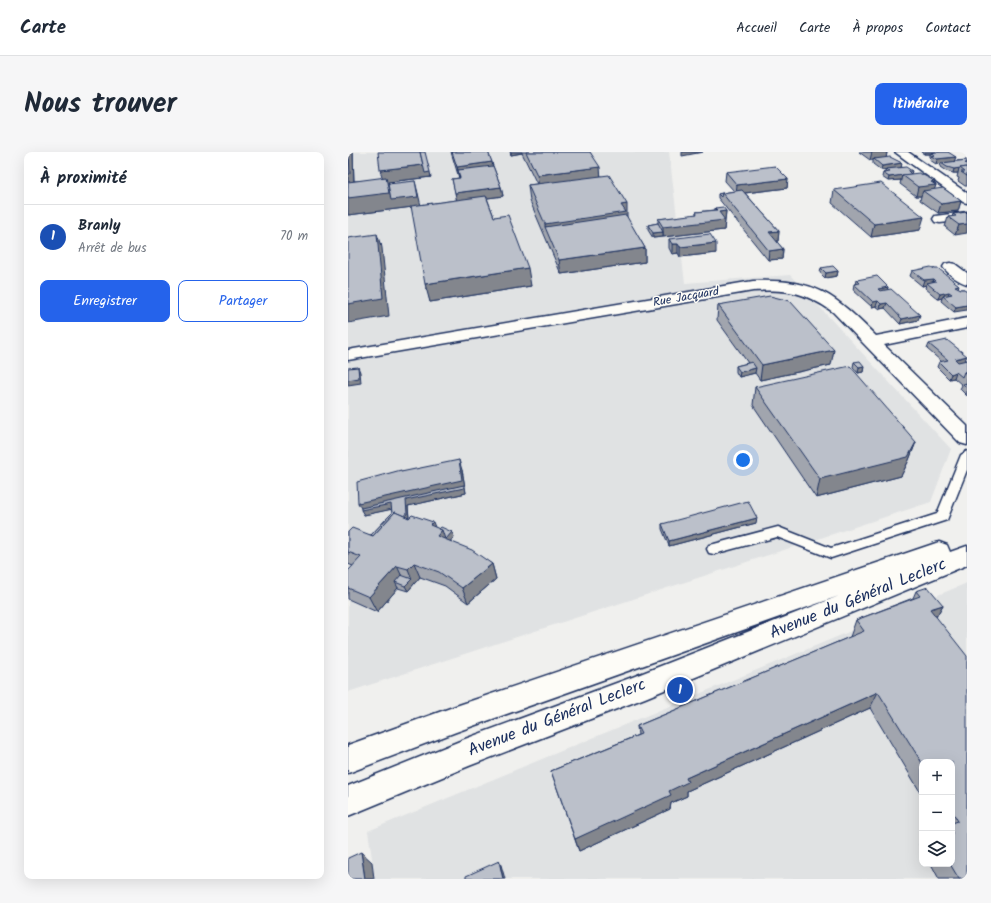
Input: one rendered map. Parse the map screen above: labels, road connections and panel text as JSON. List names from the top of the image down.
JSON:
{
  "streets": {
    "street": ["Rue Jacquard", "Avenue du Général Leclerc"]
  },
  "page": {
    "header": "Carte",
    "nav": [
      "Accueil",
      "Carte",
      "À propos",
      "Contact"
    ],
    "title": "Nous trouver",
    "buttons": [
      "Itinéraire",
      ["Enregistrer", "Partager"]
    ],
    "heading": "À proximité",
    "list": [
      {
        "mark": "1",
        "name": "Branly",
        "note": "Arrêt de bus",
        "value": "70 m"
      }
    ],
    "pins": "1",
    "map_buttons": ["+", "−"]
  }
}
